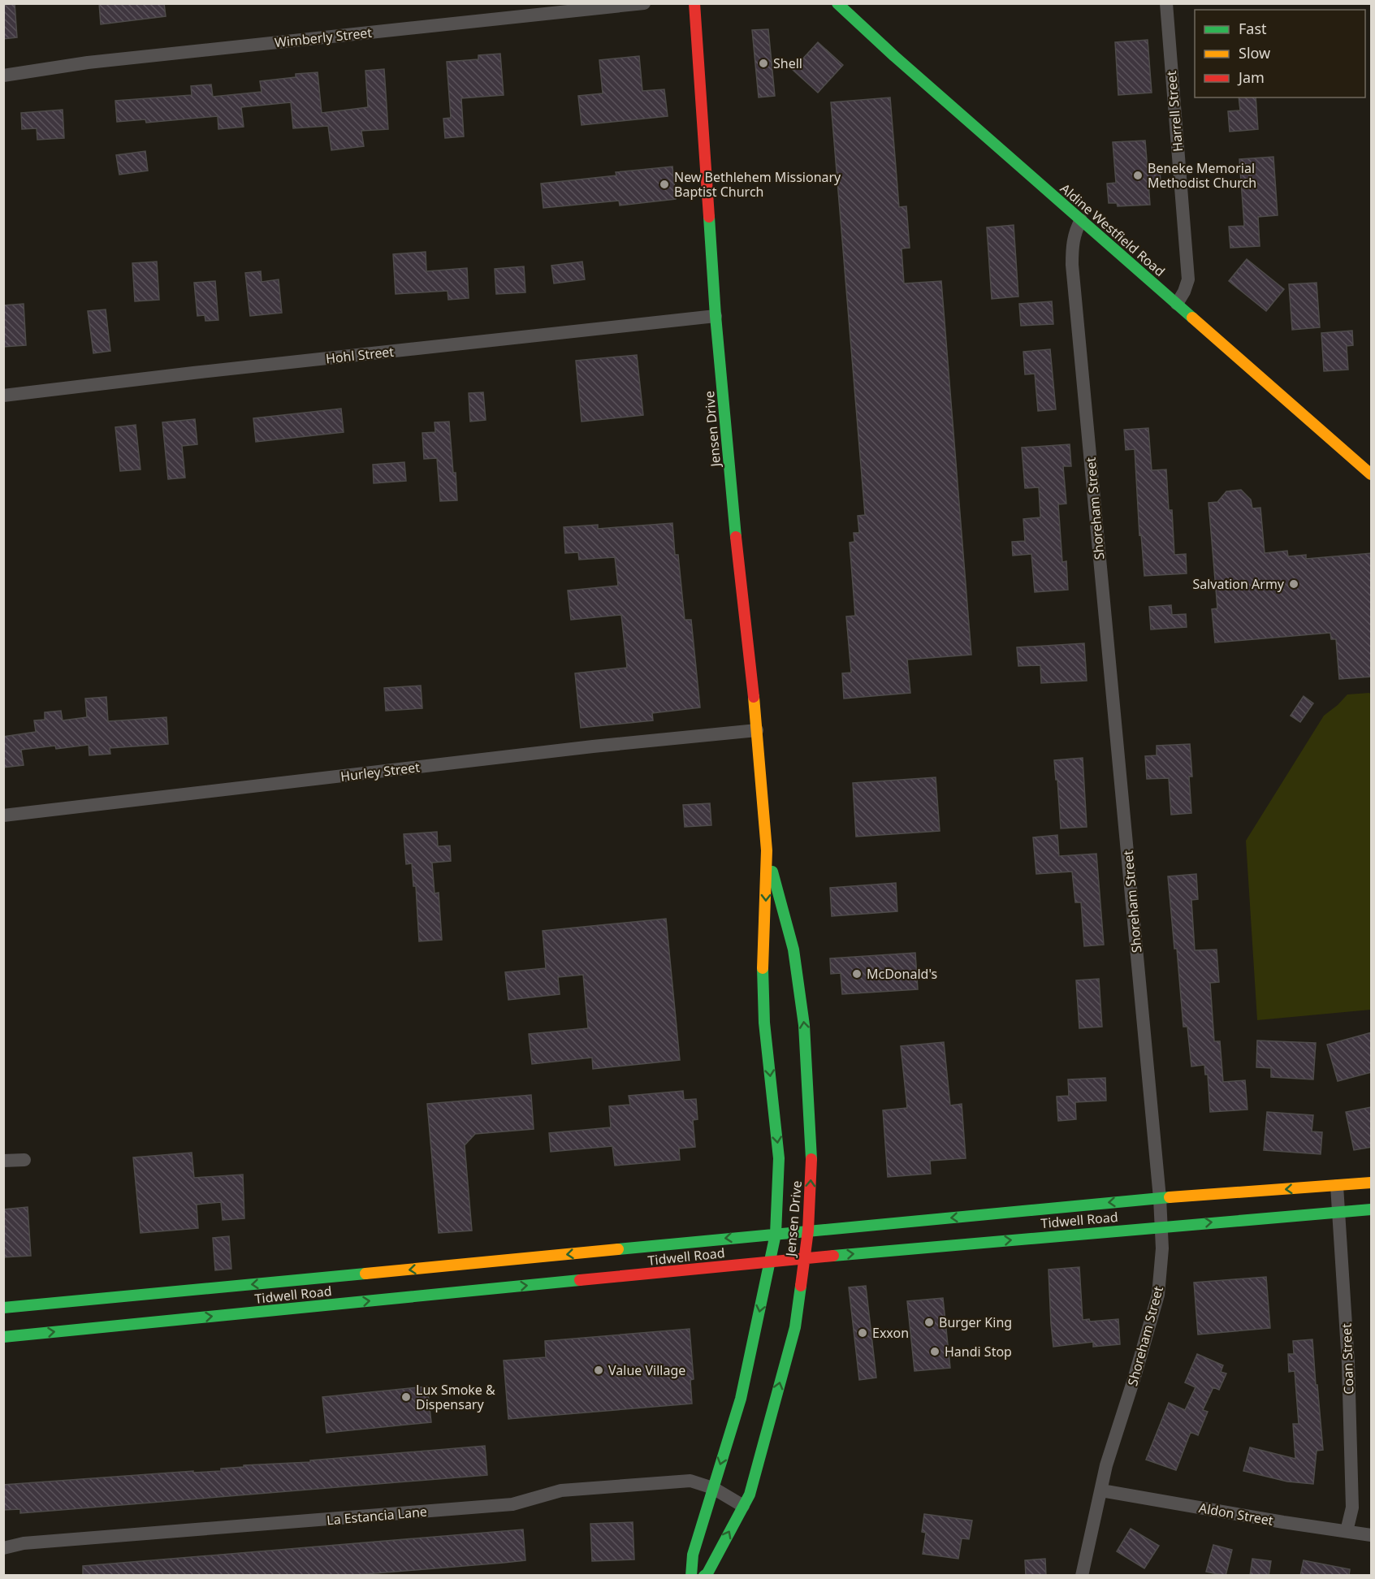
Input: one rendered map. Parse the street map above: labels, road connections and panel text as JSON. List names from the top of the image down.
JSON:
{
  "streets": {
    "main road": ["Aldine Westfield Road", "Jensen Drive", "Tidwell Road"],
    "street": [
      "Wimberly Street",
      "Harrell Street",
      "Hohl Street",
      "Shoreham Street",
      "Hurley Street",
      "Coan Street",
      "Aldon Street",
      "La Estancia Lane"
    ]
  },
  "crossings": [
    ["Harrell Street", "Aldine Westfield Road"],
    ["Aldine Westfield Road", "Shoreham Street"],
    ["Hohl Street", "Jensen Drive"],
    ["Jensen Drive", "Hurley Street"],
    ["Jensen Drive", "Tidwell Road"],
    ["Jensen Drive", "La Estancia Lane"],
    ["Shoreham Street", "Tidwell Road"],
    ["Shoreham Street", "Aldon Street"],
    ["Tidwell Road", "Coan Street"],
    ["Coan Street", "Aldon Street"]
  ],
  "places": [
    "Shell",
    "Beneke Memorial Methodist Church",
    "New Bethlehem Missionary Baptist Church",
    "Salvation Army",
    "McDonald's",
    "Burger King",
    "Exxon",
    "Handi Stop",
    "Value Village",
    "Lux Smoke & Dispensary"
  ],
  "legend": ["Fast", "Slow", "Jam"]
}
